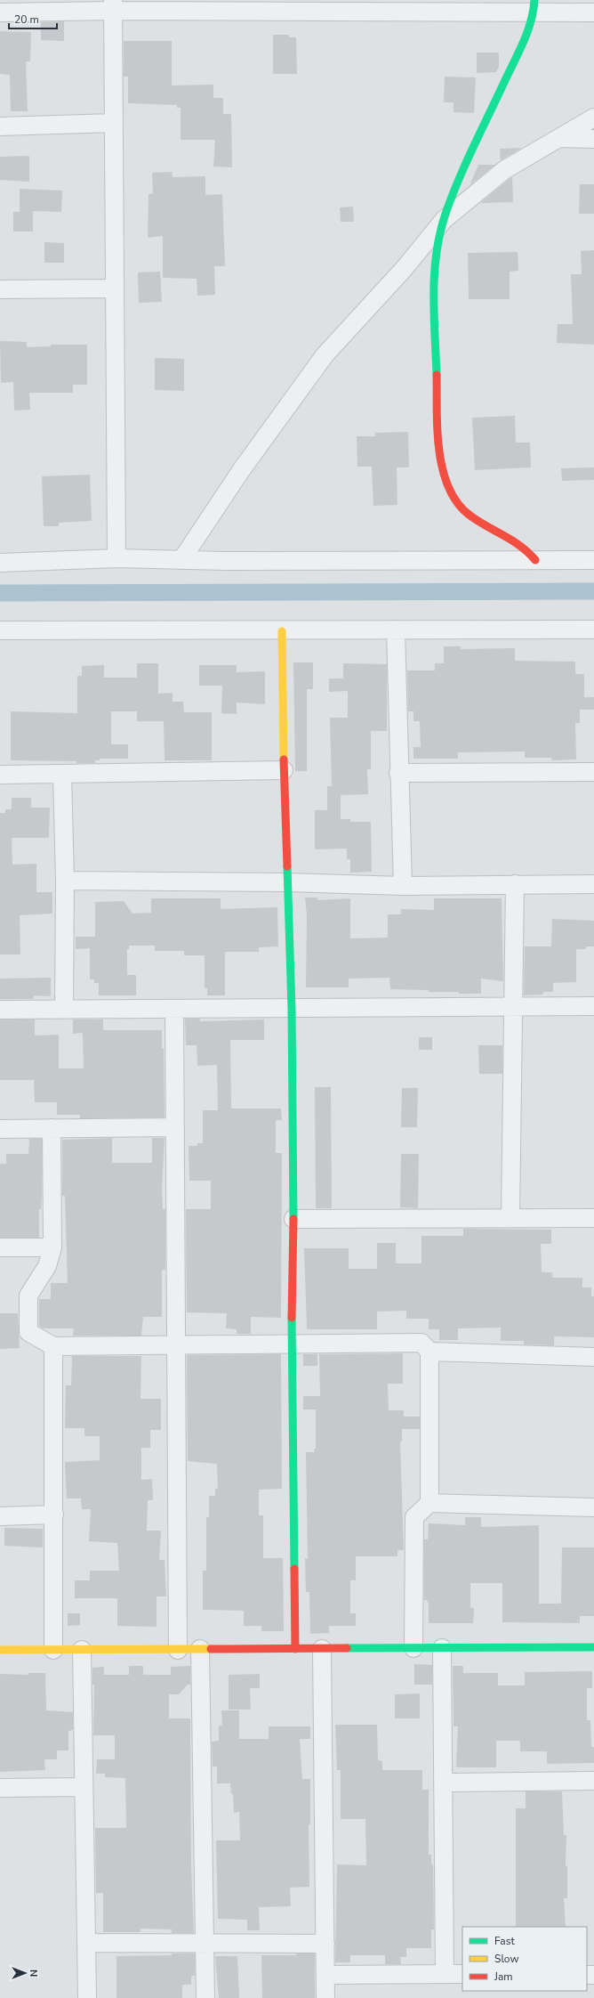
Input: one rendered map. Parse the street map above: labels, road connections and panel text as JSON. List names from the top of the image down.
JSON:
{
  "legend": ["Fast", "Slow", "Jam"],
  "scale_bar": "20 m",
  "north": "right"
}
